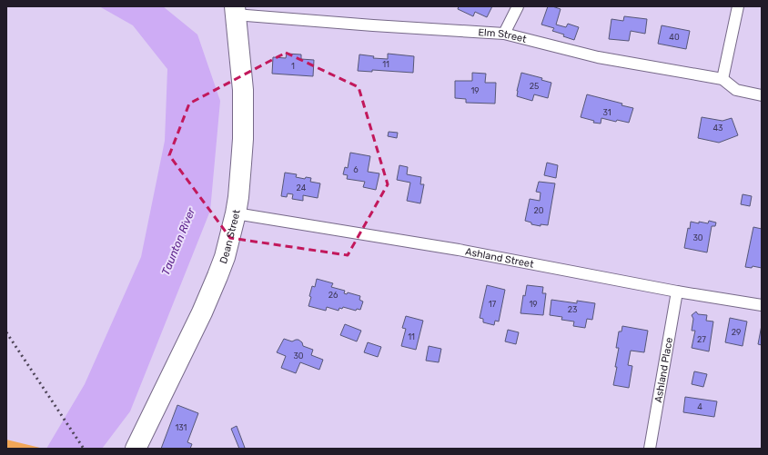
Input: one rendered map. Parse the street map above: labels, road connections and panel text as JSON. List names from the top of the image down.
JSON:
{
  "streets": {
    "highway": ["Dean Street"],
    "street": ["Elm Street", "Ashland Street", "Ashland Place"]
  },
  "crossings": [
    ["Elm Street", "Dean Street"],
    ["Dean Street", "Ashland Street"],
    ["Ashland Street", "Ashland Place"]
  ],
  "water": ["Taunton River"],
  "house_numbers": [
    "40",
    "11",
    "1",
    "25",
    "19",
    "31",
    "43",
    "6",
    "24",
    "20",
    "30",
    "26",
    "17",
    "19",
    "23",
    "29",
    "11",
    "27",
    "30",
    "4",
    "131"
  ]
}
